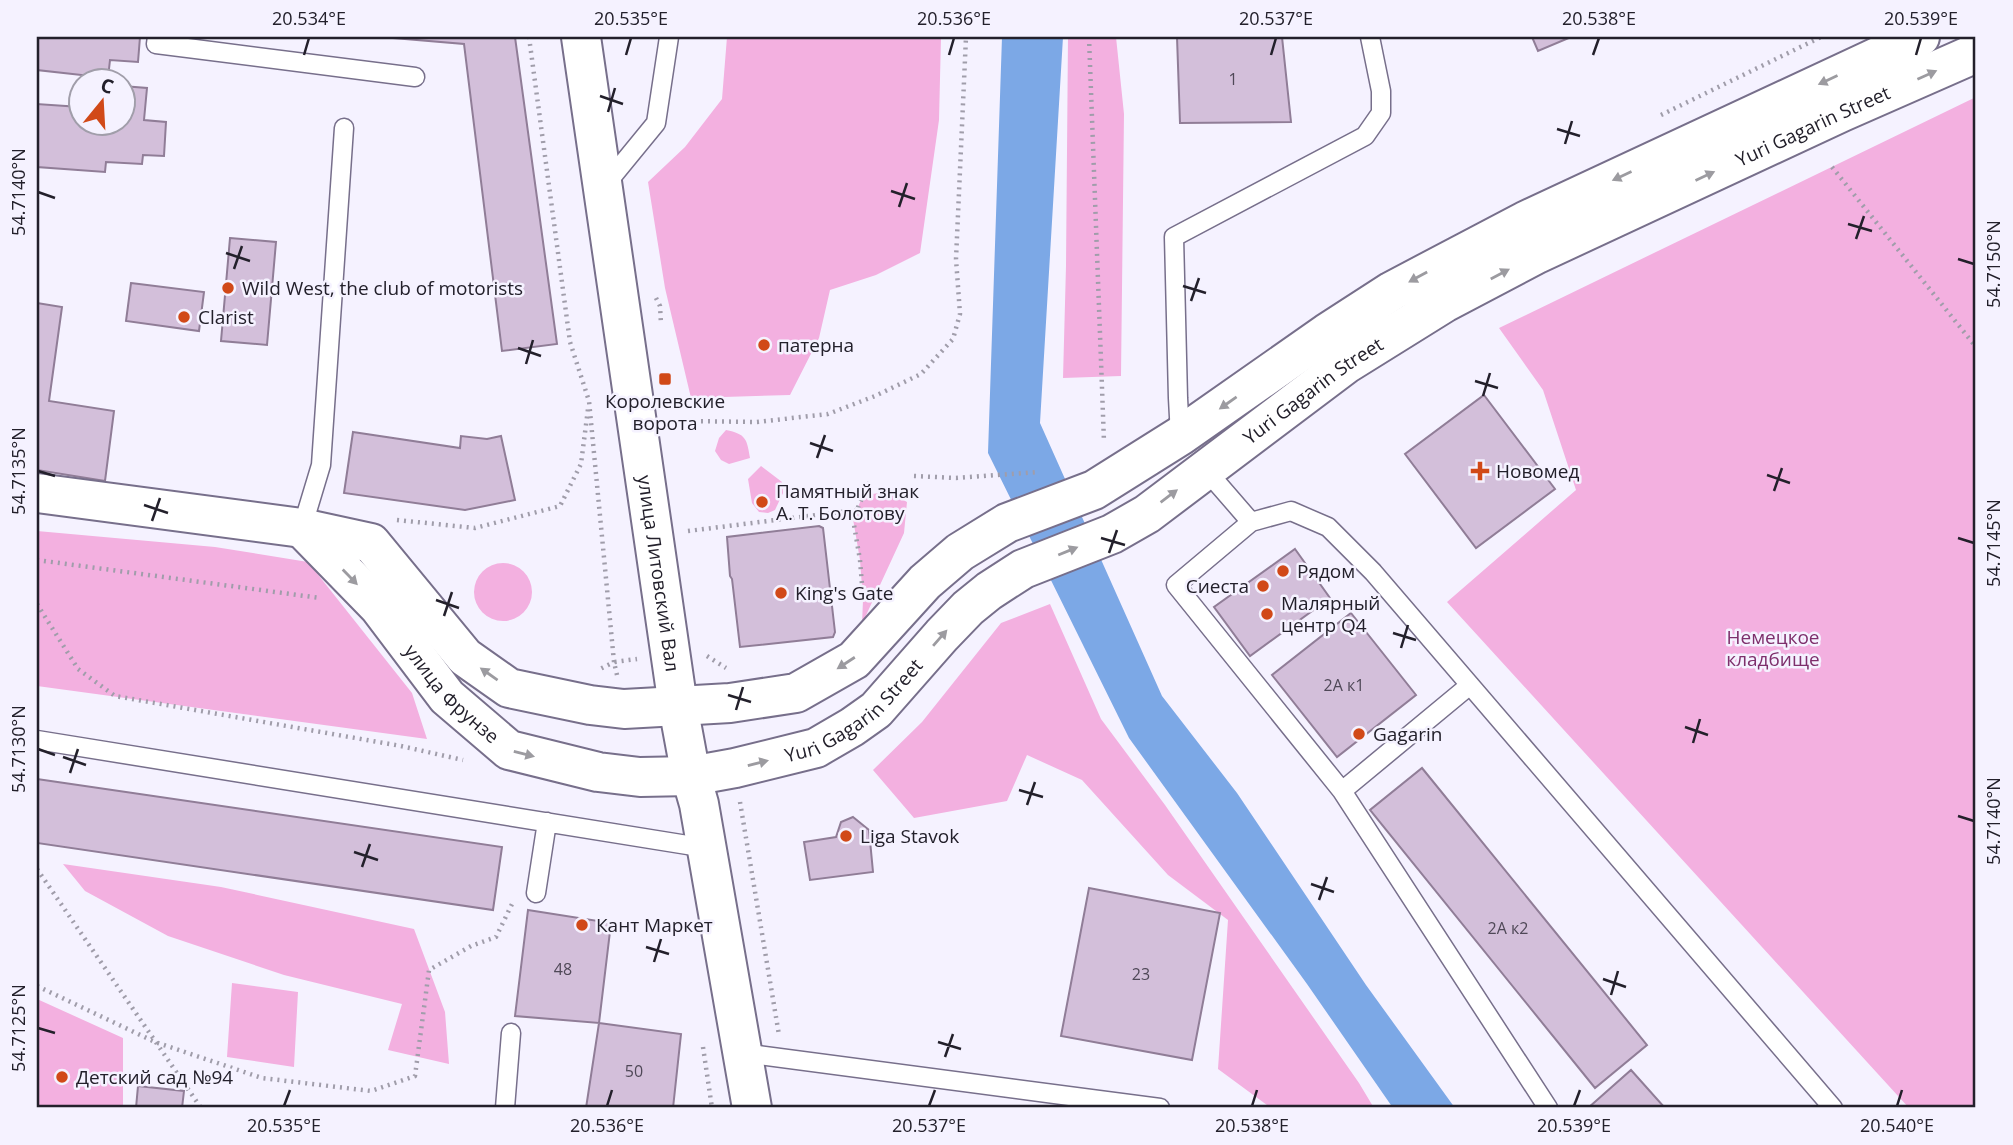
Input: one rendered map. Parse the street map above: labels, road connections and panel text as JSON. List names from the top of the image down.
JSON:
{
  "streets": {
    "main road": ["Yuri Gagarin Street", "улица Литовский Вал", "улица Фрунзе"]
  },
  "crossings": [
    ["Yuri Gagarin Street", "улица Литовский Вал"],
    ["Yuri Gagarin Street", "улица Фрунзе"],
    ["улица Литовский Вал", "улица Фрунзе"]
  ],
  "parks": ["Немецкое кладбище"],
  "places": {
    "other": [
      "Wild West, the club of motorists",
      "Clarist",
      "патерна",
      "Памятный знак А. Т. Болотову",
      "Рядом",
      "Сиеста",
      "King's Gate",
      "Малярный центр Q4",
      "Gagarin",
      "Liga Stavok",
      "Кант Маркет",
      "Детский сад №94"
    ],
    "transit": ["Королевские ворота"],
    "health": ["Новомед"]
  },
  "house_numbers": [
    "1",
    "2А к1",
    "2А к2",
    "48",
    "23",
    "50"
  ],
  "north": "top",
  "coordinates": [
    "20.534°E",
    "20.535°E",
    "20.536°E",
    "20.537°E",
    "20.538°E",
    "20.539°E",
    "54.7140°N",
    "54.7150°N",
    "54.7135°N",
    "54.7145°N",
    "54.7130°N",
    "54.7125°N",
    "20.540°E"
  ]
}
